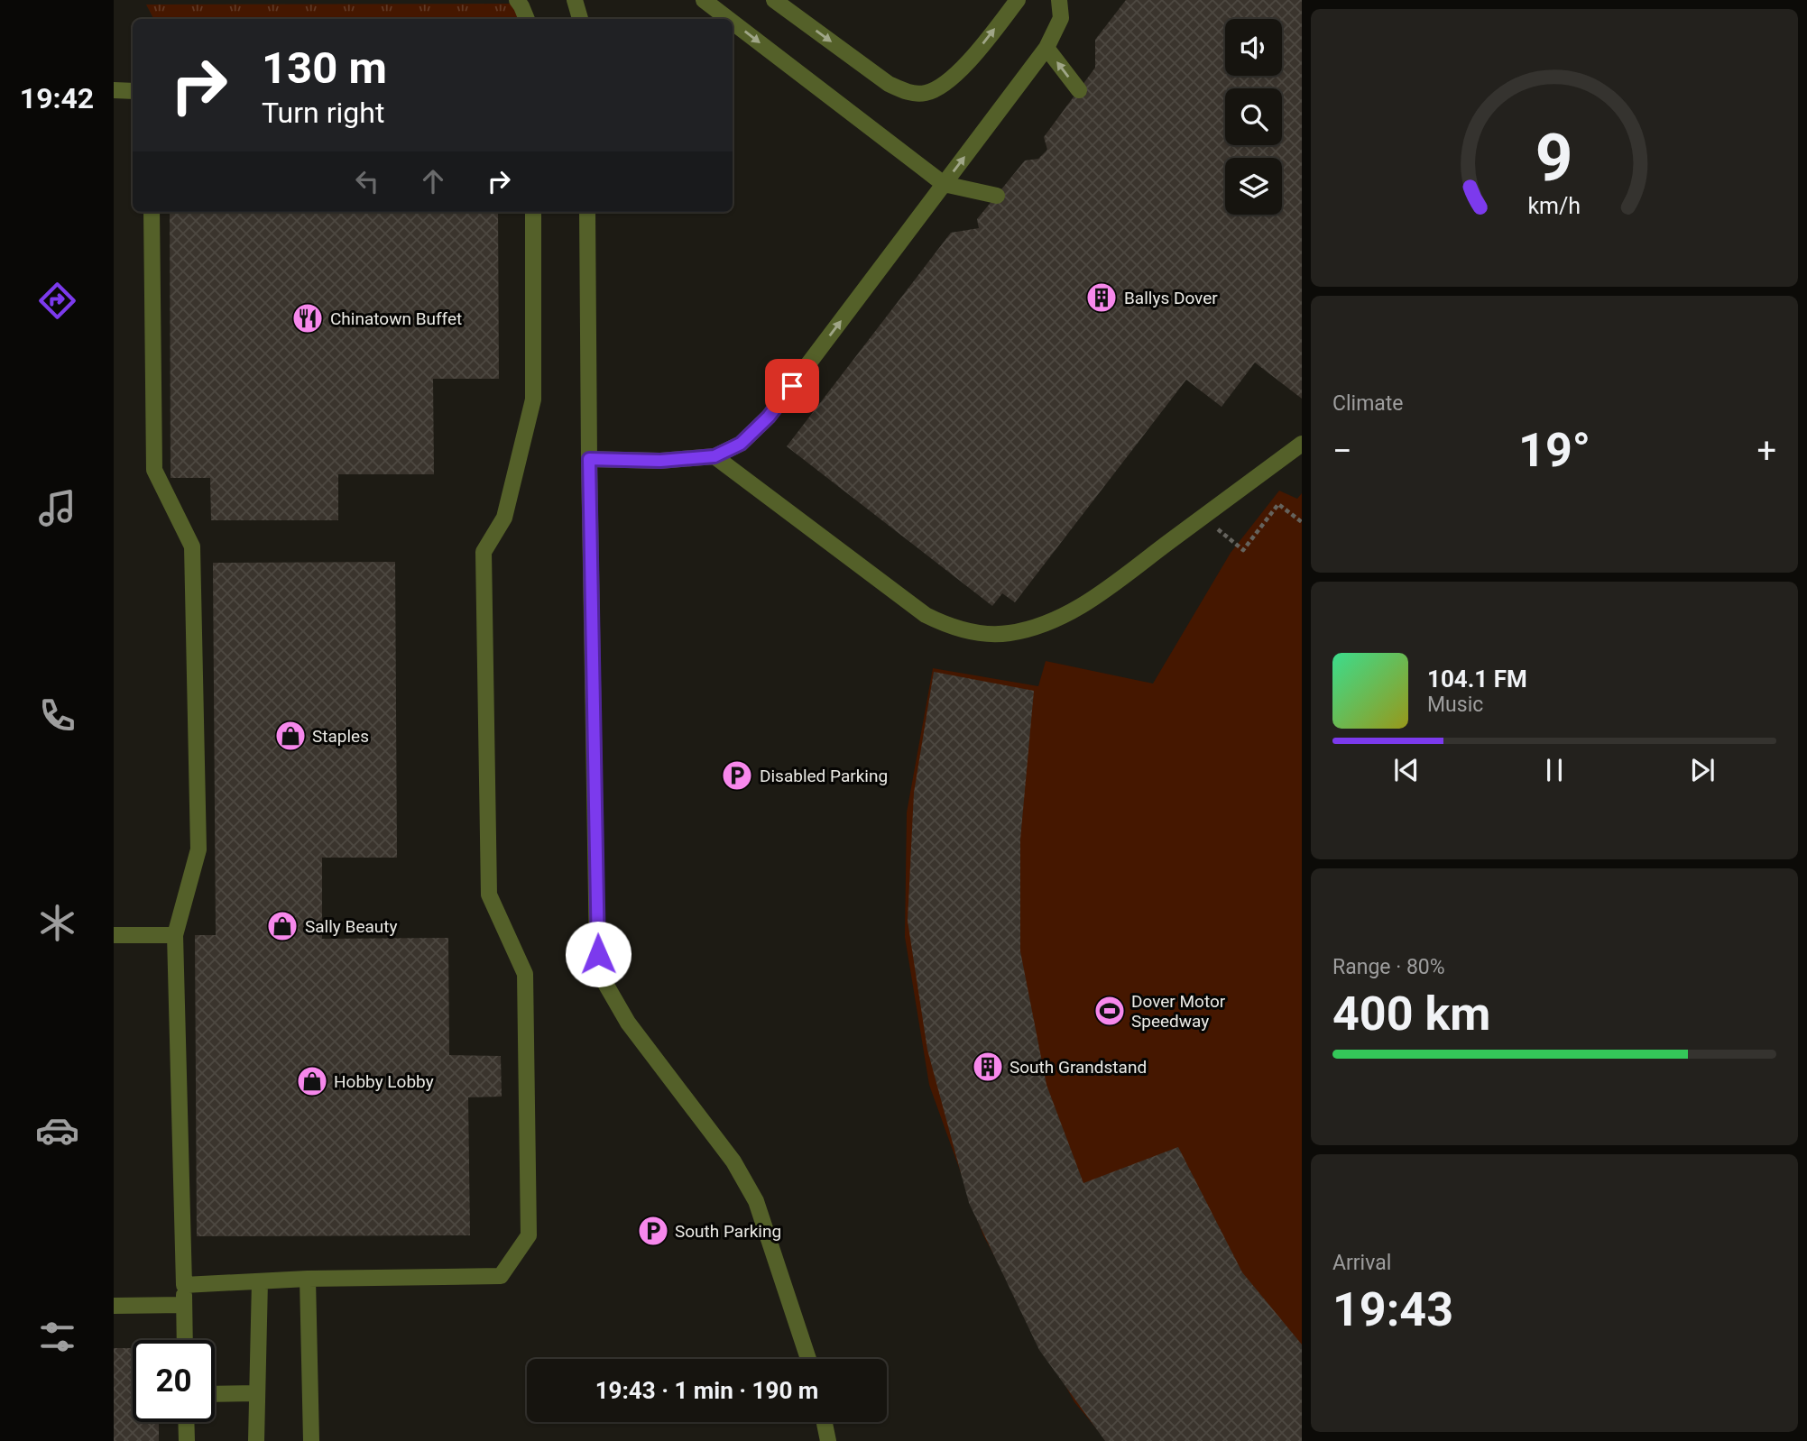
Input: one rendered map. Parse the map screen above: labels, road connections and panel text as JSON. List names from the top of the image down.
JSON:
{
  "places": {
    "building": ["Ballys Dover", "South Grandstand"],
    "restaurant": ["Chinatown Buffet"],
    "shop": ["Staples", "Sally Beauty", "Hobby Lobby"],
    "parking": ["Disabled Parking", "South Parking"],
    "sports": ["Dover Motor Speedway"]
  },
  "page": {
    "tabs": "19:42",
    "turn": ["130 m", "Turn right"],
    "tile": [
      "Climate",
      ["Range · 80%", "400 km"],
      ["Arrival", "19:43"]
    ],
    "heat": ["−", "19°", "+"],
    "song": ["104.1 FM", "Music"],
    "limit": "20",
    "trip": "19:43 · 1 min · 190 m",
    "gauge": ["9", "km/h"]
  }
}
